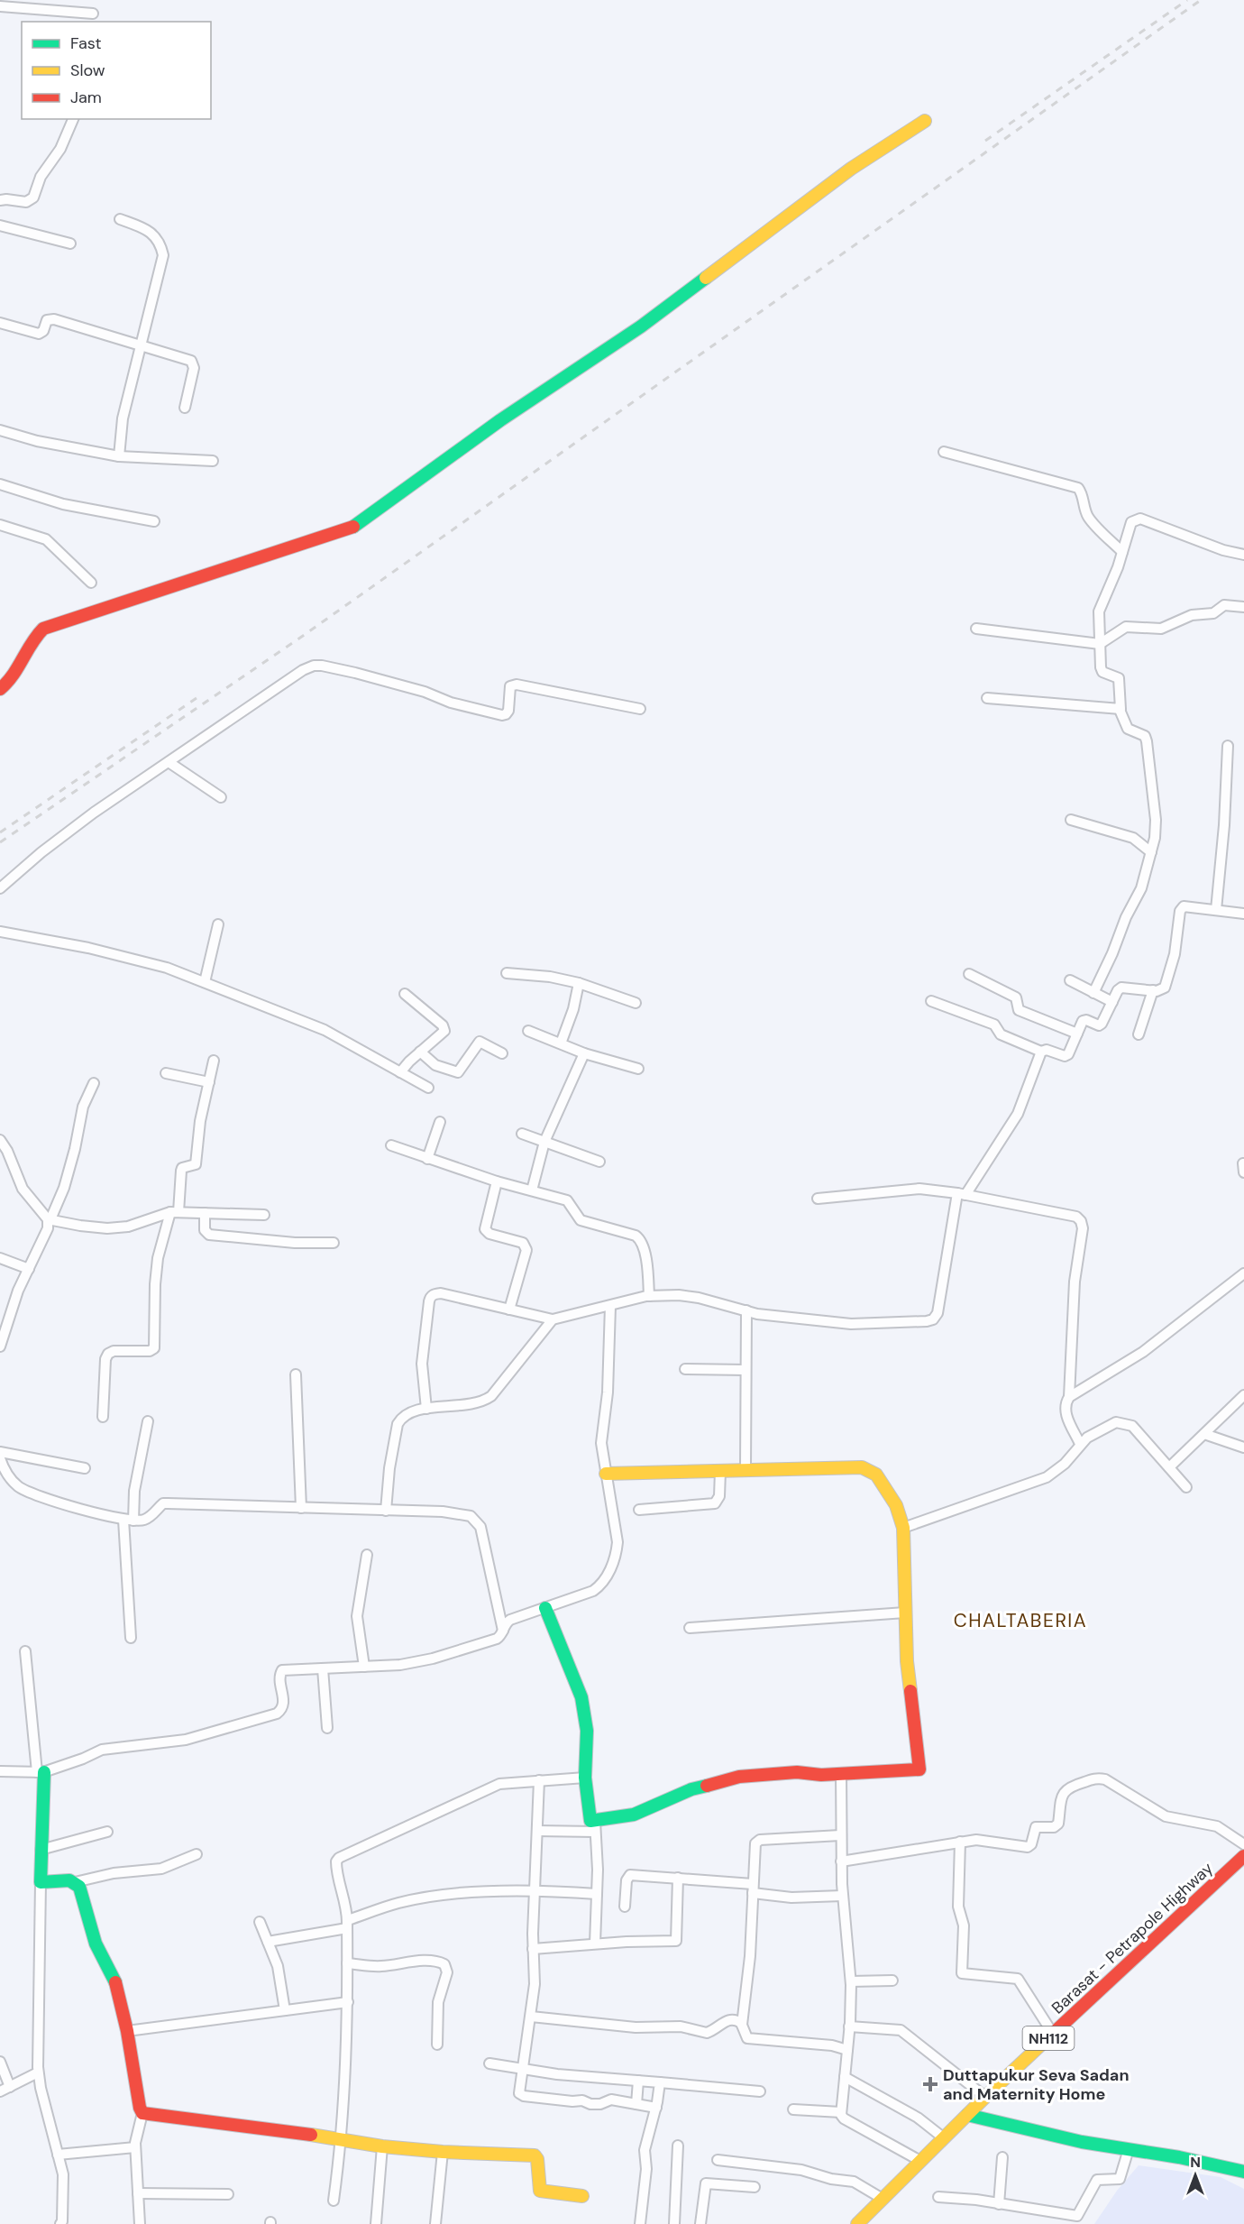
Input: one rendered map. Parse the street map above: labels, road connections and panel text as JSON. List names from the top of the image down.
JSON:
{
  "streets": {
    "main road": ["Barasat - Petrapole Highway", "NH112"]
  },
  "districts": ["CHALTABERIA"],
  "places": {
    "health": ["Duttapukur Seva Sadan and Maternity Home"]
  },
  "legend": ["Fast", "Slow", "Jam"],
  "north": "top"
}
